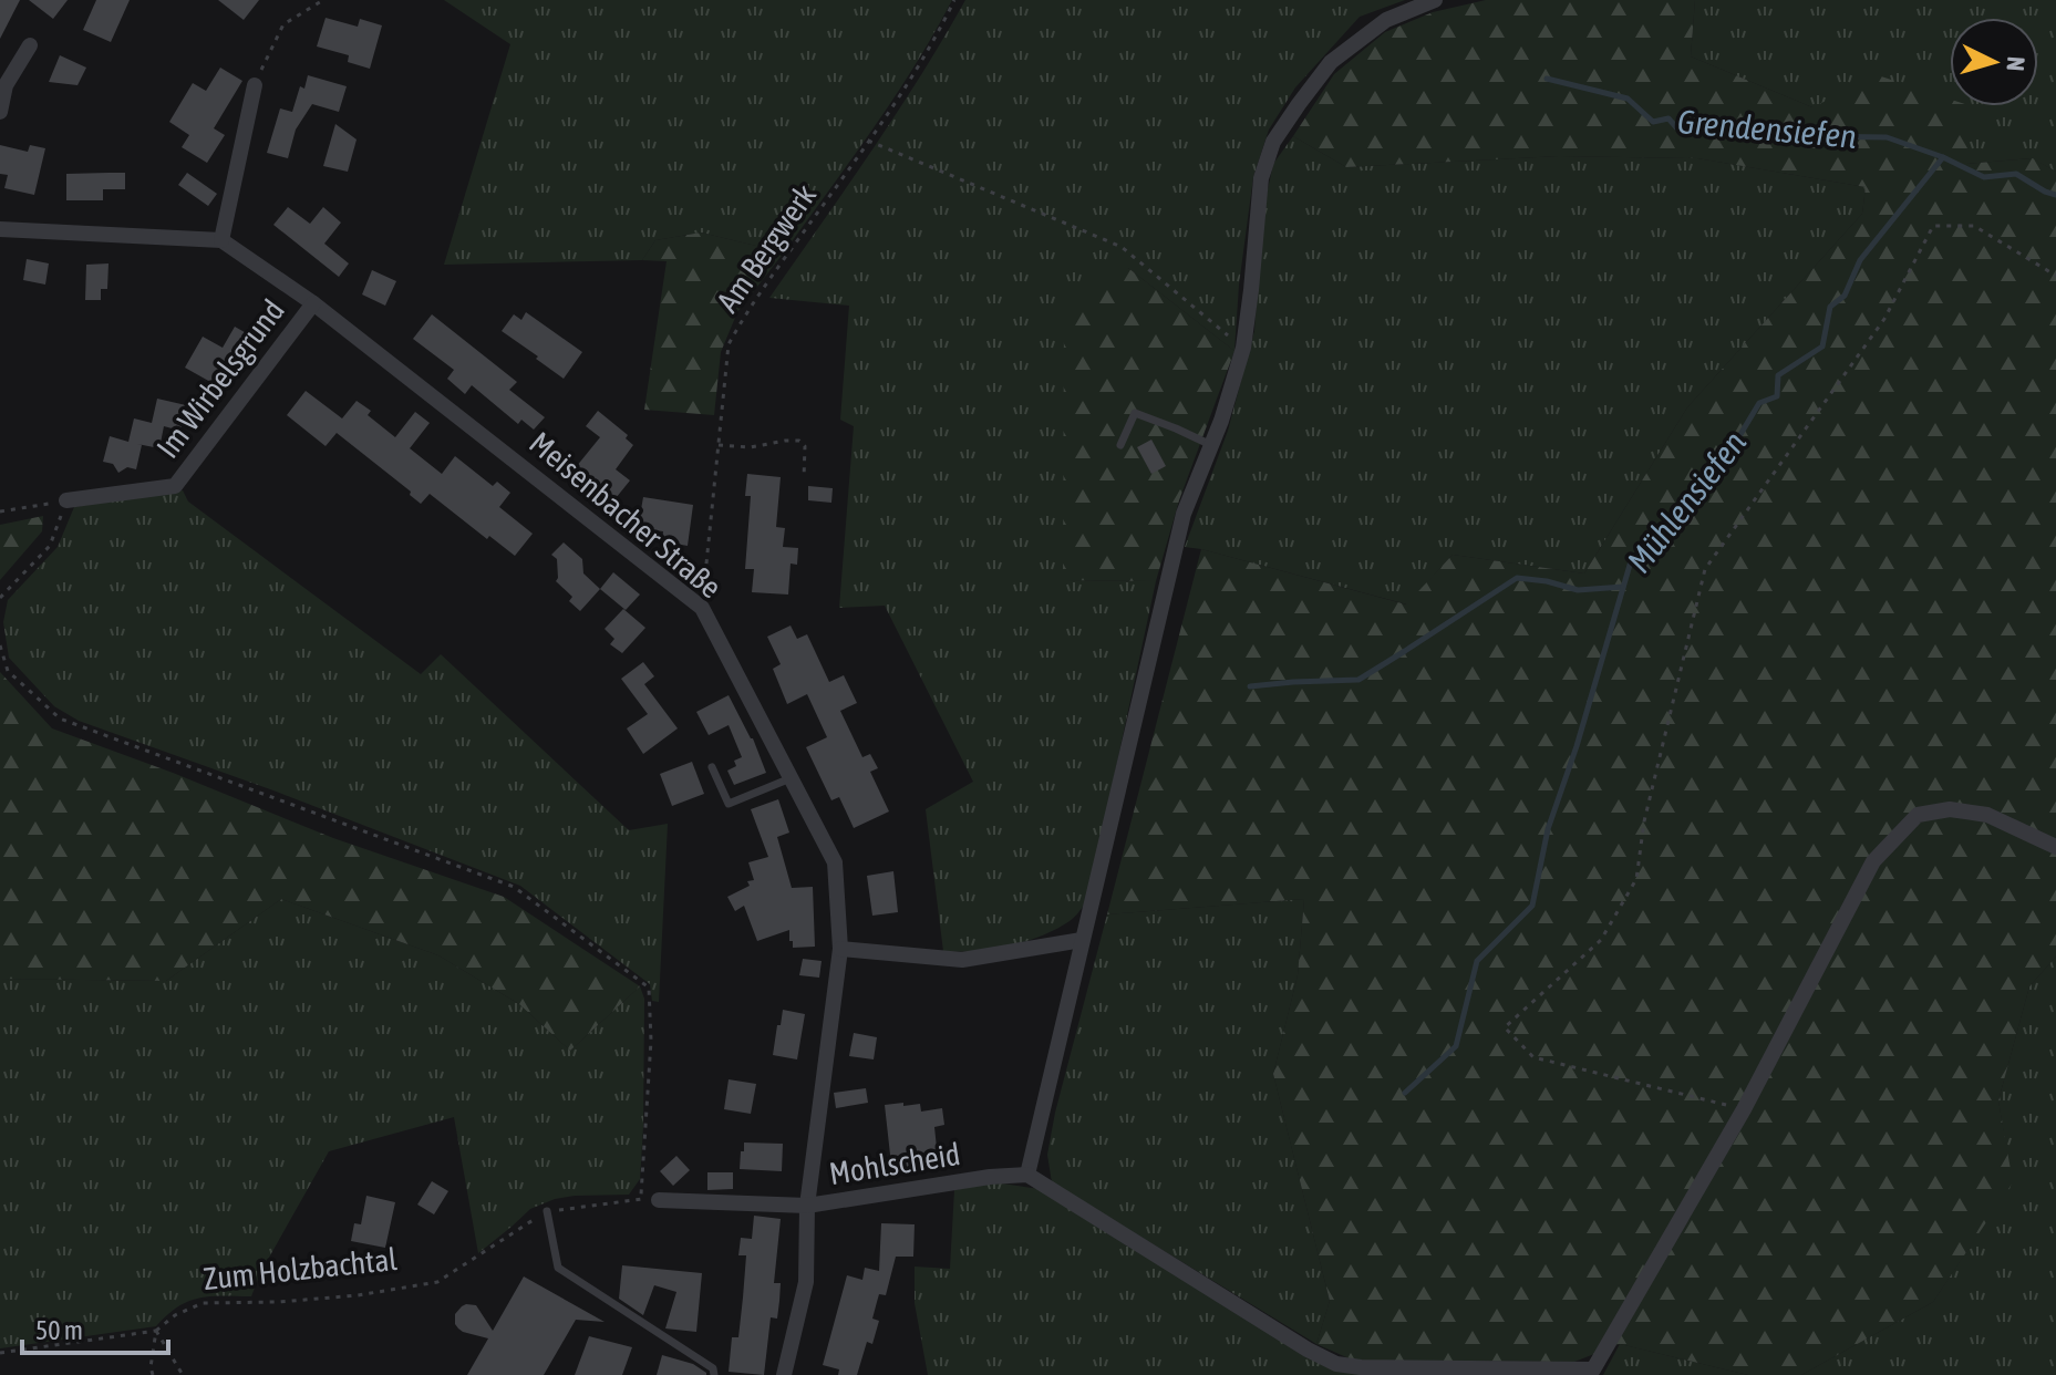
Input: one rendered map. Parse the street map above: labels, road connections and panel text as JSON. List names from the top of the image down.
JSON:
{
  "streets": {
    "street": ["Im Wirbelsgrund", "Meisenbacher Straße", "Mohlscheid"],
    "path": ["Am Bergwerk", "Zum Holzbachtal"]
  },
  "crossings": [
    ["Am Bergwerk", "Meisenbacher Straße"],
    ["Im Wirbelsgrund", "Meisenbacher Straße"],
    ["Meisenbacher Straße", "Mohlscheid"]
  ],
  "water": ["Grendensiefen", "Mühlensiefen"],
  "scale_bar": "50 m",
  "north": "right"
}
